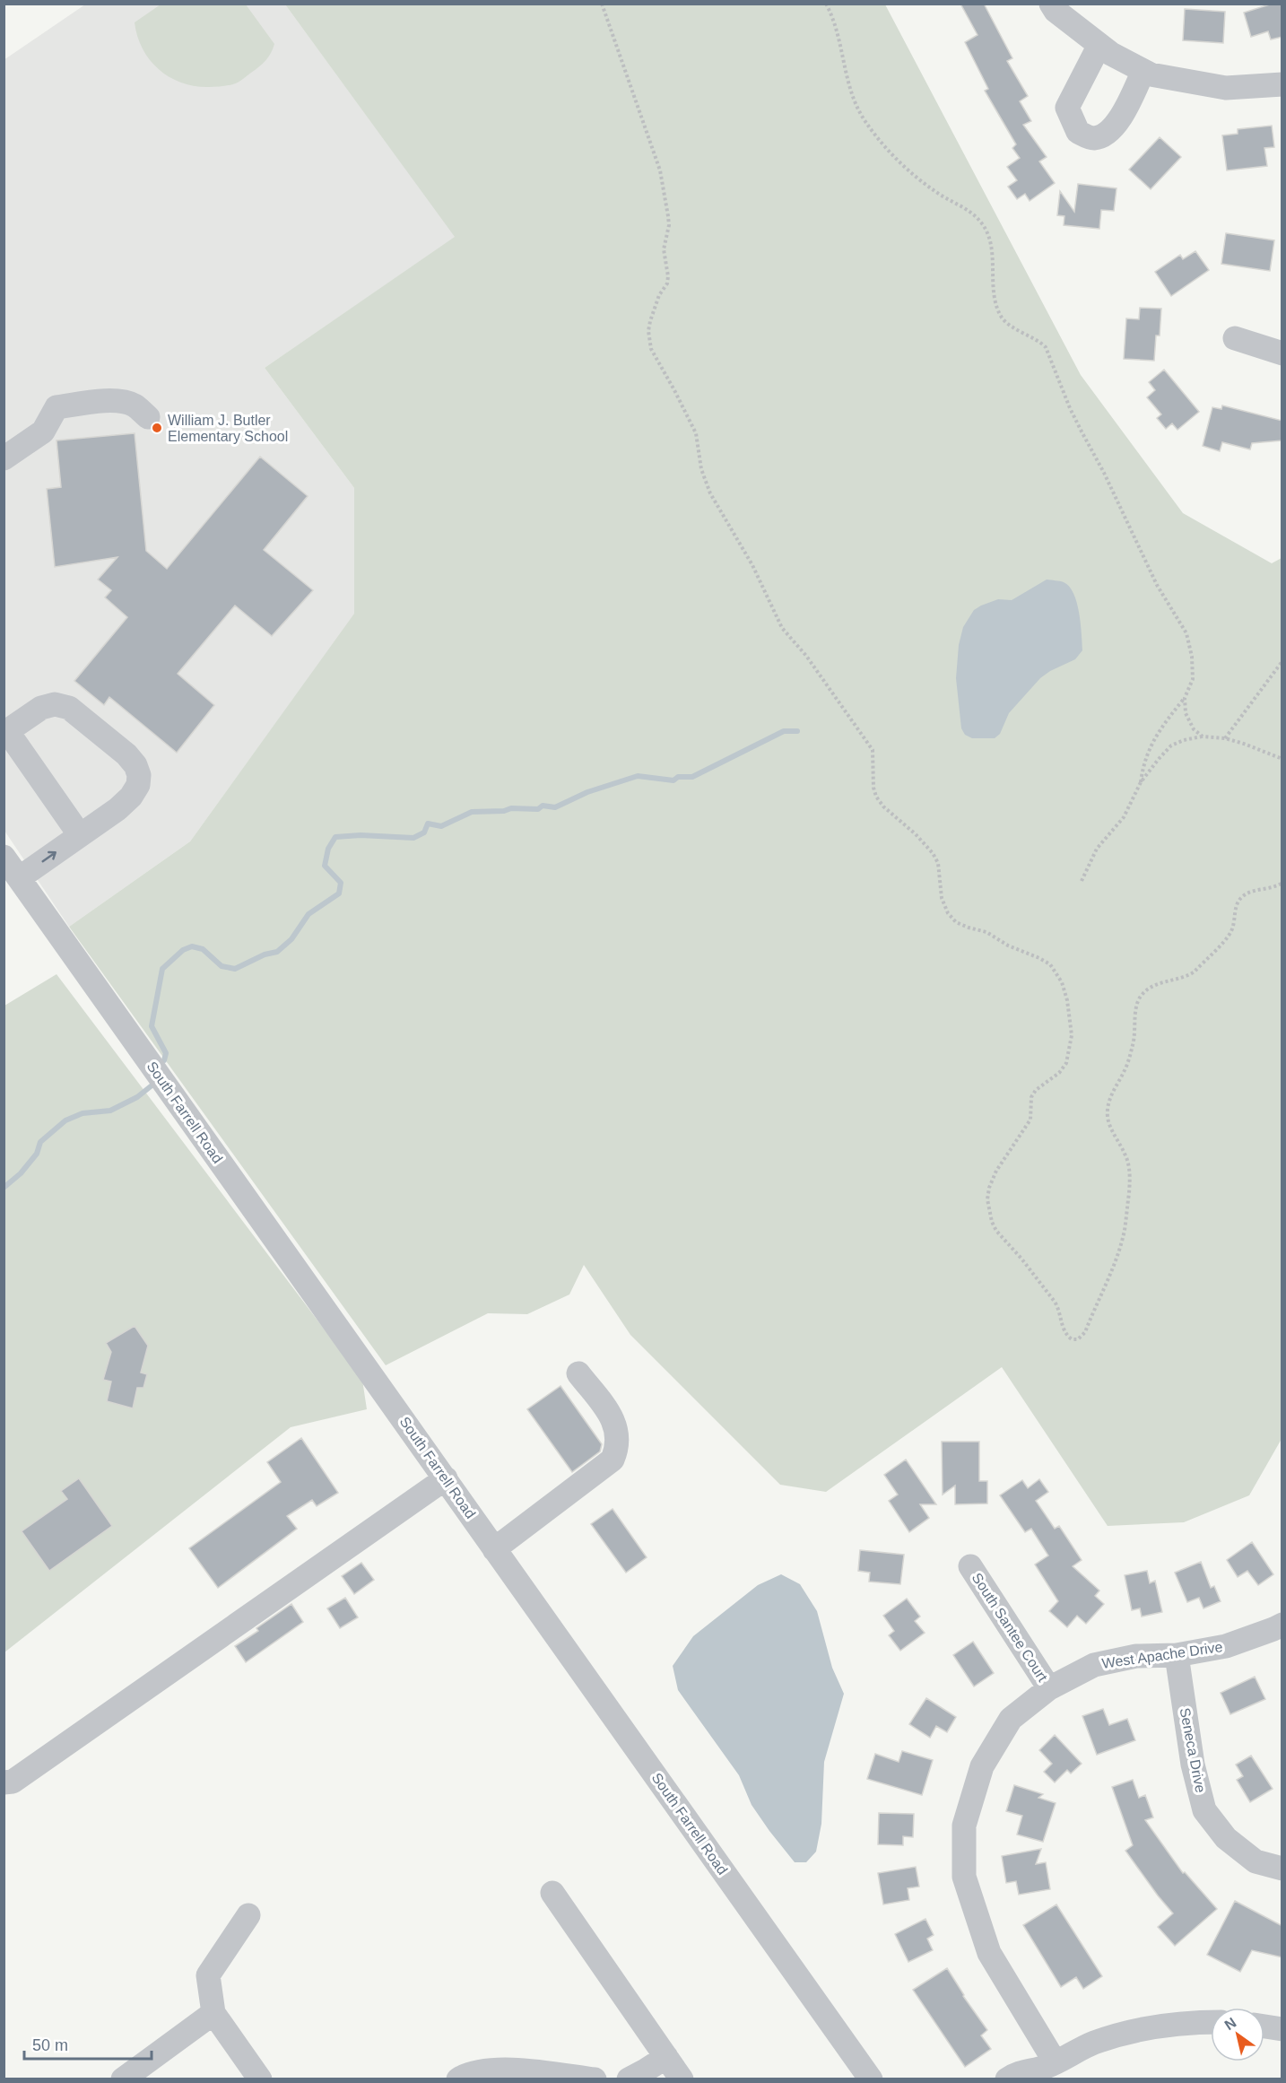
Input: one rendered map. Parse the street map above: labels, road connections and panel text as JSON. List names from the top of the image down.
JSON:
{
  "streets": {
    "street": [
      "South Farrell Road",
      "South Santee Court",
      "West Apache Drive",
      "Seneca Drive"
    ]
  },
  "crossings": [
    ["South Santee Court", "West Apache Drive"],
    ["West Apache Drive", "Seneca Drive"]
  ],
  "places": ["William J. Butler Elementary School"],
  "scale_bar": "50 m",
  "north": "top left"
}
